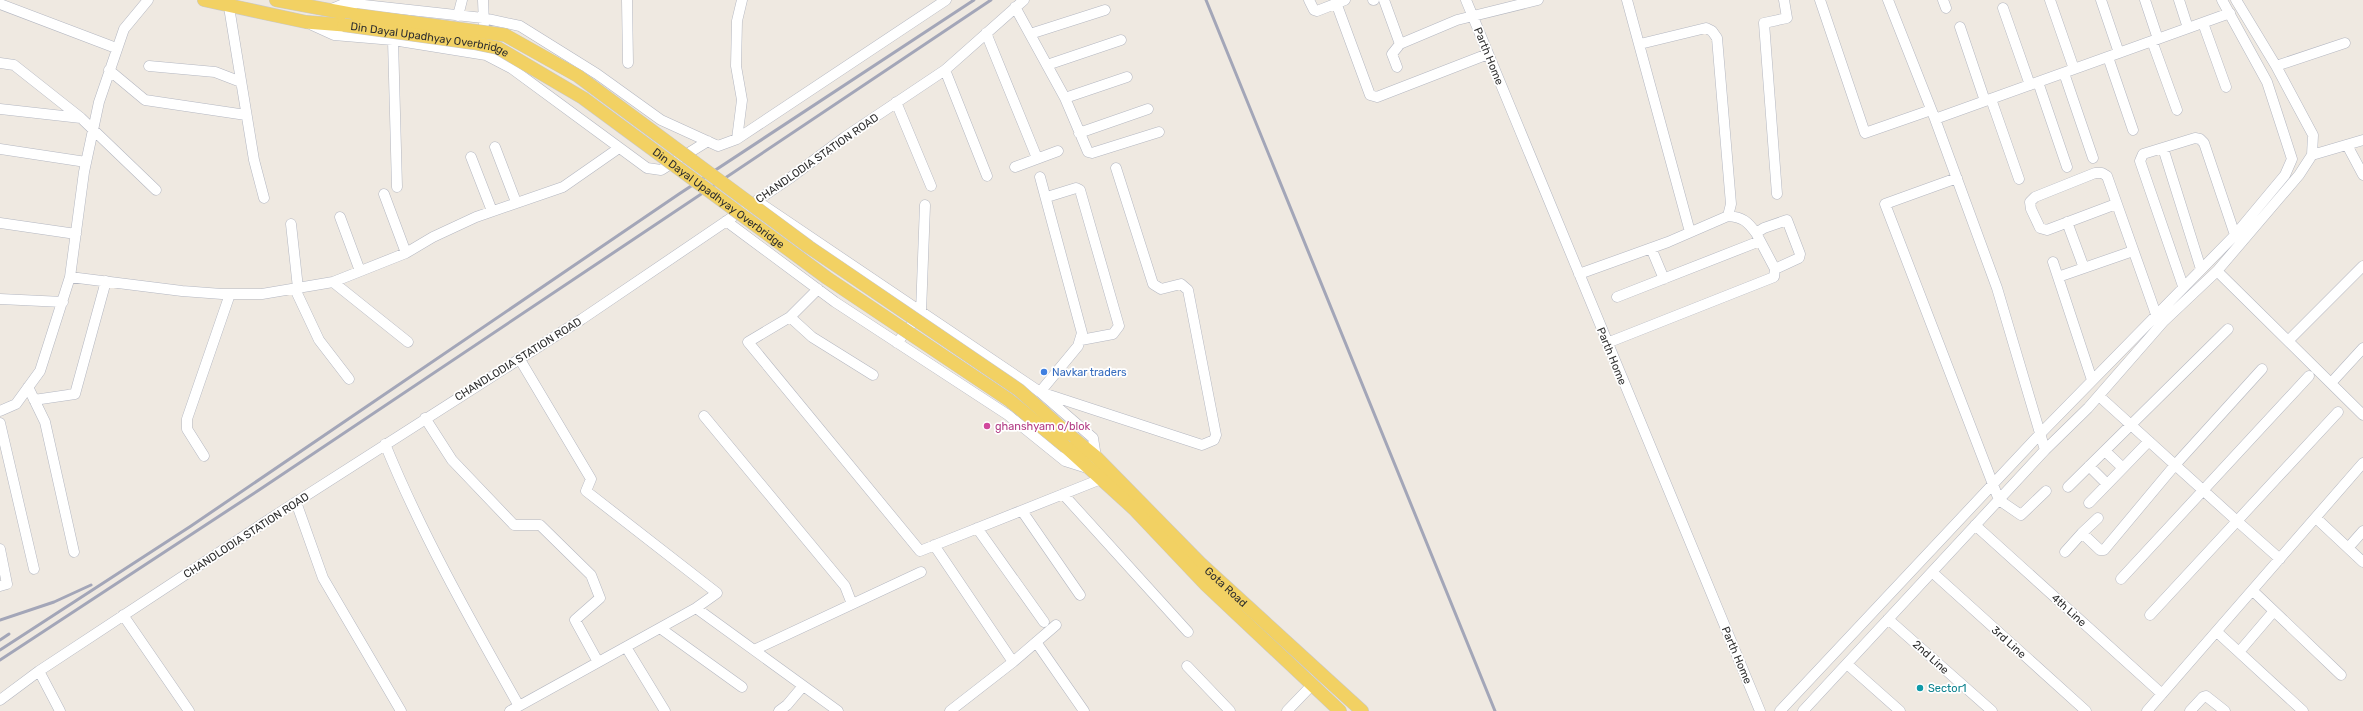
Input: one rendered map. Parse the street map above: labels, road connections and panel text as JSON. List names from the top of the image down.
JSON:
{
  "streets": {
    "main road": ["Din Dayal Upadhyay Overbridge", "Gota Road"],
    "street": [
      "Parth Home",
      "CHANDLODIA STATION ROAD",
      "4th Line",
      "3rd Line",
      "2nd Line"
    ]
  },
  "crossings": [
    ["Din Dayal Upadhyay Overbridge", "Gota Road"]
  ],
  "places": ["Navkar traders", "ghanshyam o/blok", "Sector1"]
}
